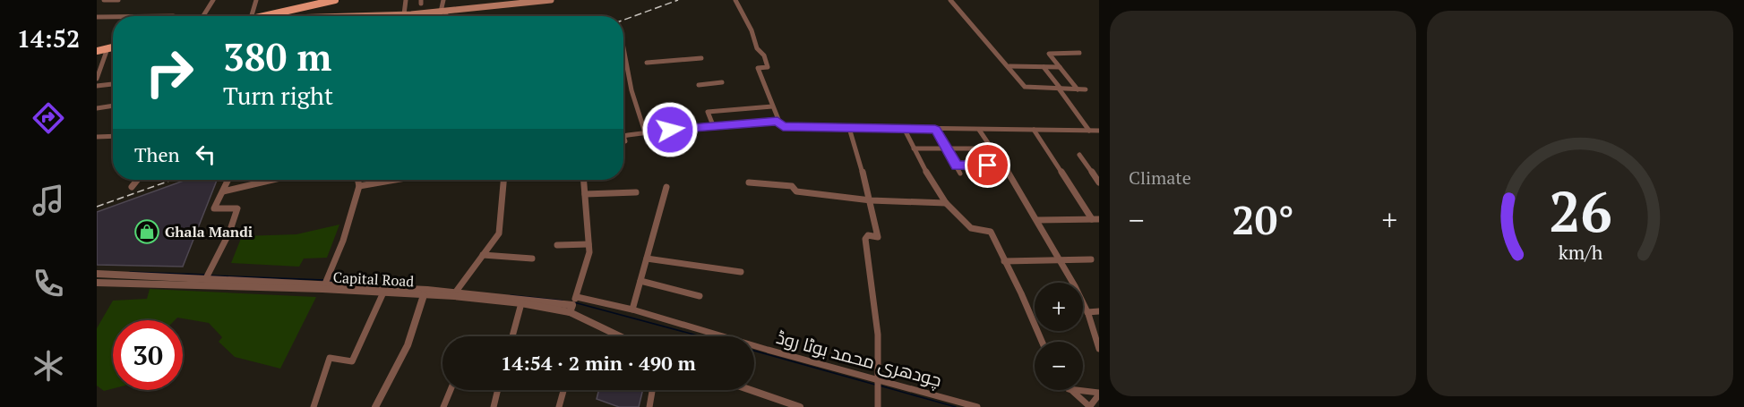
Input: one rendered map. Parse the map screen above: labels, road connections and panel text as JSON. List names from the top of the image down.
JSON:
{
  "streets": {
    "street": ["Capital Road", "چودھری محمد بوٹا روڈ"]
  },
  "crossings": [
    ["Capital Road", "چودھری محمد بوٹا روڈ"]
  ],
  "places": {
    "shop": ["Ghala Mandi"]
  },
  "page": {
    "tabs": "14:52",
    "tile": "Climate",
    "turn": ["380 m", "Turn right"],
    "then": "Then",
    "heat": ["−", "20°", "+"],
    "map_buttons": ["+", "−"],
    "limit": "30",
    "trip": "14:54 · 2 min · 490 m",
    "gauge": ["26", "km/h"]
  }
}
